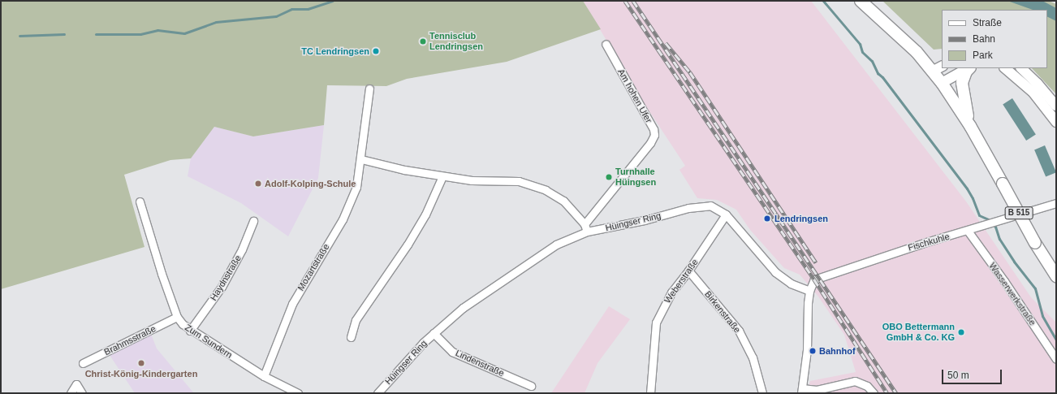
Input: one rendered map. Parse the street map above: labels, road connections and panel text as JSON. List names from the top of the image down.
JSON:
{
  "streets": {
    "main road": ["B 515"],
    "street": [
      "Am hohen Ufer",
      "Hüingser Ring",
      "Fischkuhle",
      "Mozartstraße",
      "Haydnstraße",
      "Weberstraße",
      "Wasserwerkstraße",
      "Birkenstraße",
      "Brahmsstraße",
      "Zum Sundern",
      "Lindenstraße"
    ]
  },
  "crossings": [
    ["Hüingser Ring", "Fischkuhle"],
    ["Hüingser Ring", "Weberstraße"],
    ["Hüingser Ring", "Lindenstraße"],
    ["Fischkuhle", "Wasserwerkstraße"],
    ["Mozartstraße", "Zum Sundern"],
    ["Haydnstraße", "Zum Sundern"],
    ["Weberstraße", "Birkenstraße"],
    ["Brahmsstraße", "Zum Sundern"]
  ],
  "places": [
    "Tennisclub Lendringsen",
    "TC Lendringsen",
    "Turnhalle Hüingsen",
    "Adolf-Kolping-Schule",
    "Lendringsen",
    "OBO Bettermann GmbH & Co. KG",
    "Bahnhof",
    "Christ-König-Kindergarten"
  ],
  "legend": ["Straße", "Bahn", "Park"],
  "scale_bar": "50 m"
}
